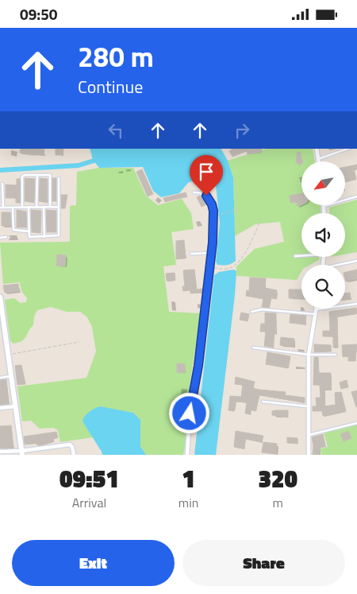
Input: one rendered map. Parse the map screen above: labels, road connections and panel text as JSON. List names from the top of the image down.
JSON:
{
  "north": "bottom left",
  "page": {
    "status": "09:50",
    "turn": ["280 m", "Continue"],
    "eta": [
      "09:51",
      "Arrival",
      "1",
      "min",
      "320",
      "m"
    ],
    "buttons": ["Exit", "Share"]
  }
}
